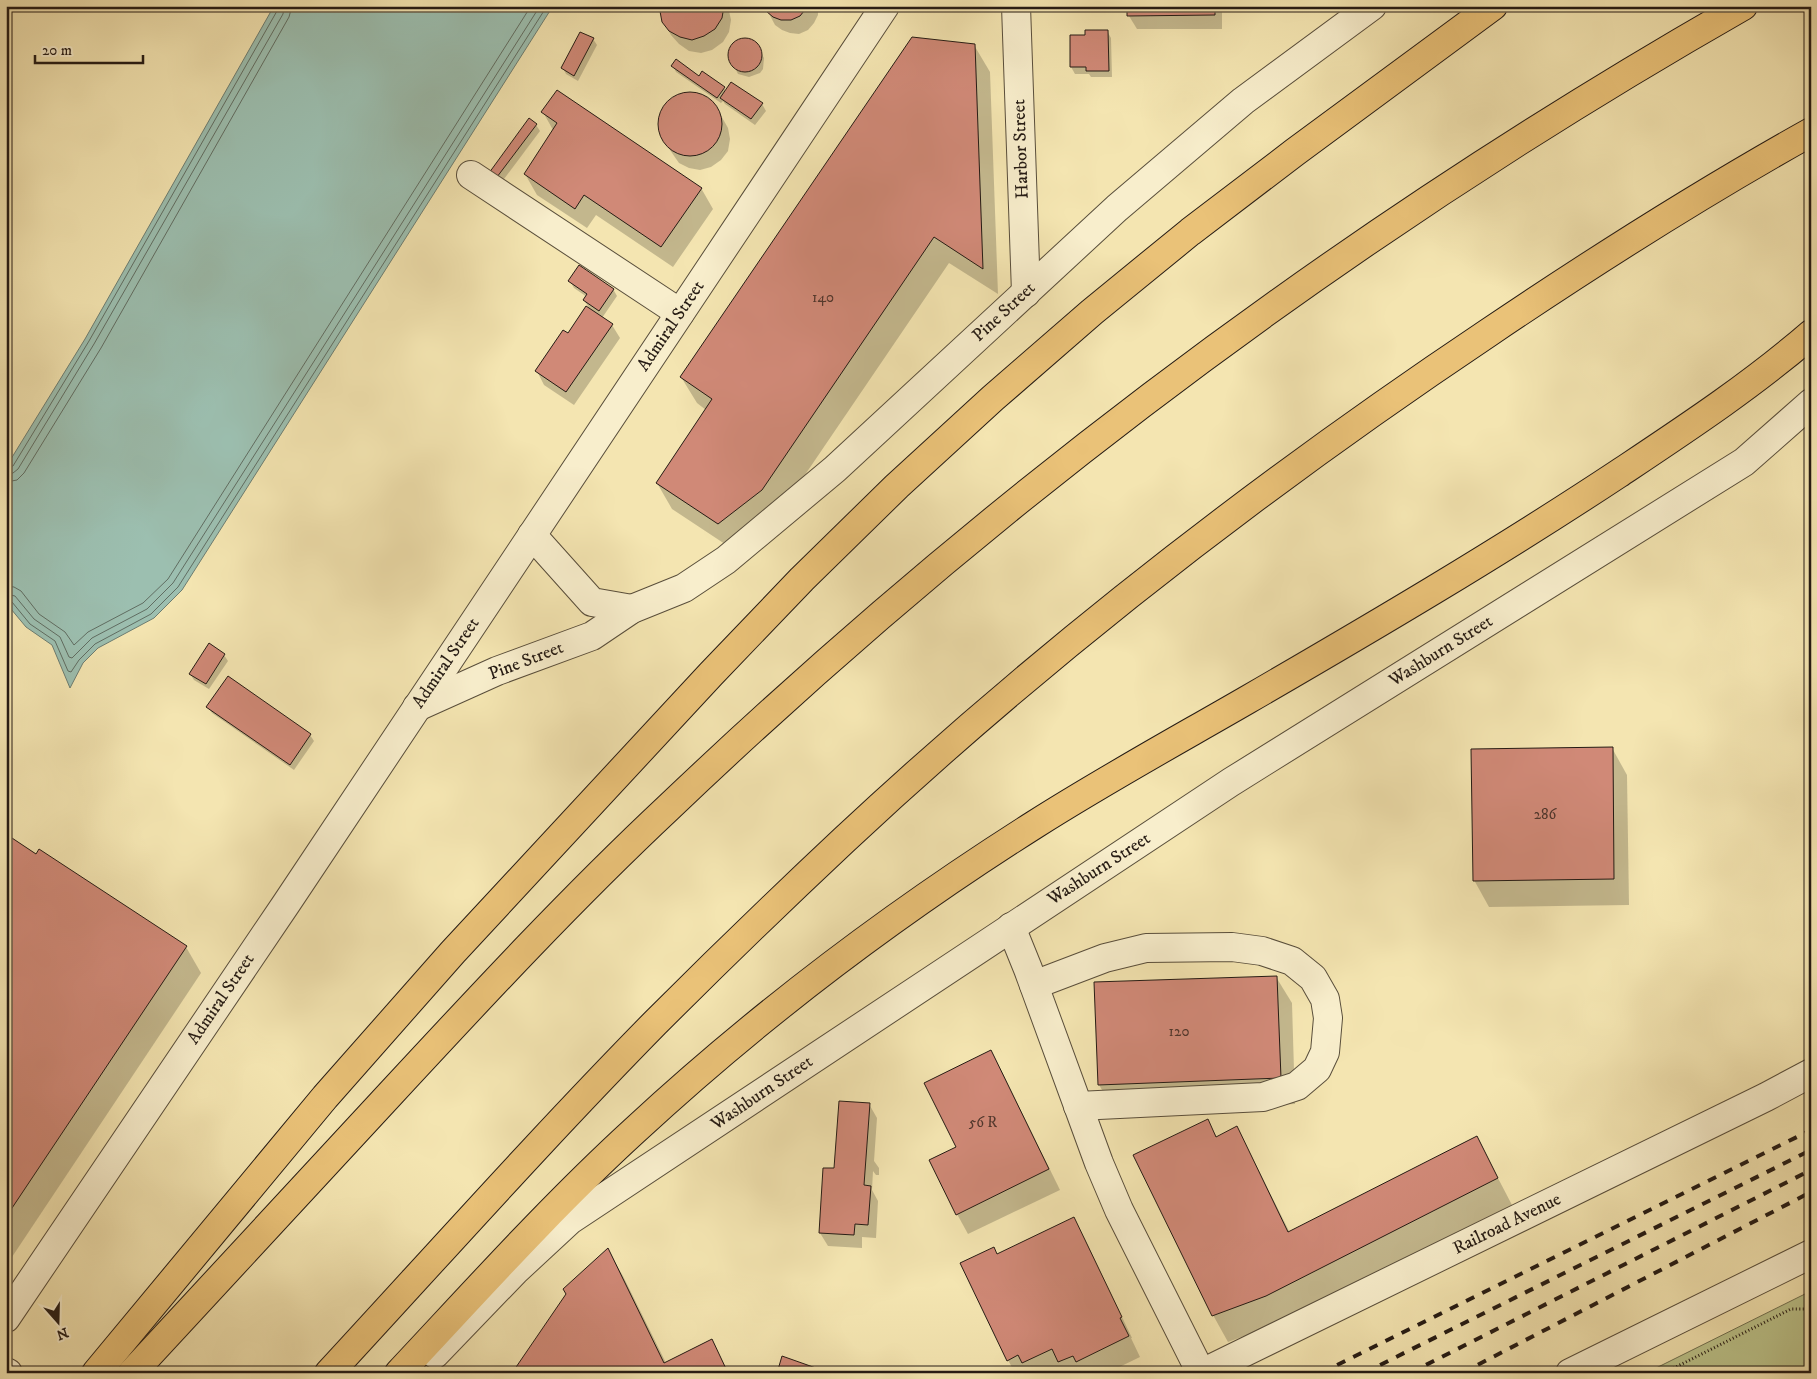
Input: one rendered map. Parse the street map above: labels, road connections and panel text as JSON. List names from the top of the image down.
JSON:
{
  "streets": {
    "street": [
      "Harbor Street",
      "Pine Street",
      "Admiral Street",
      "Washburn Street",
      "Railroad Avenue"
    ]
  },
  "crossings": [
    ["Harbor Street", "Pine Street"],
    ["Pine Street", "Admiral Street"]
  ],
  "house_numbers": [
    "140",
    "286",
    "120",
    "56 R"
  ],
  "scale_bar": "20 m",
  "north": "bottom"
}
